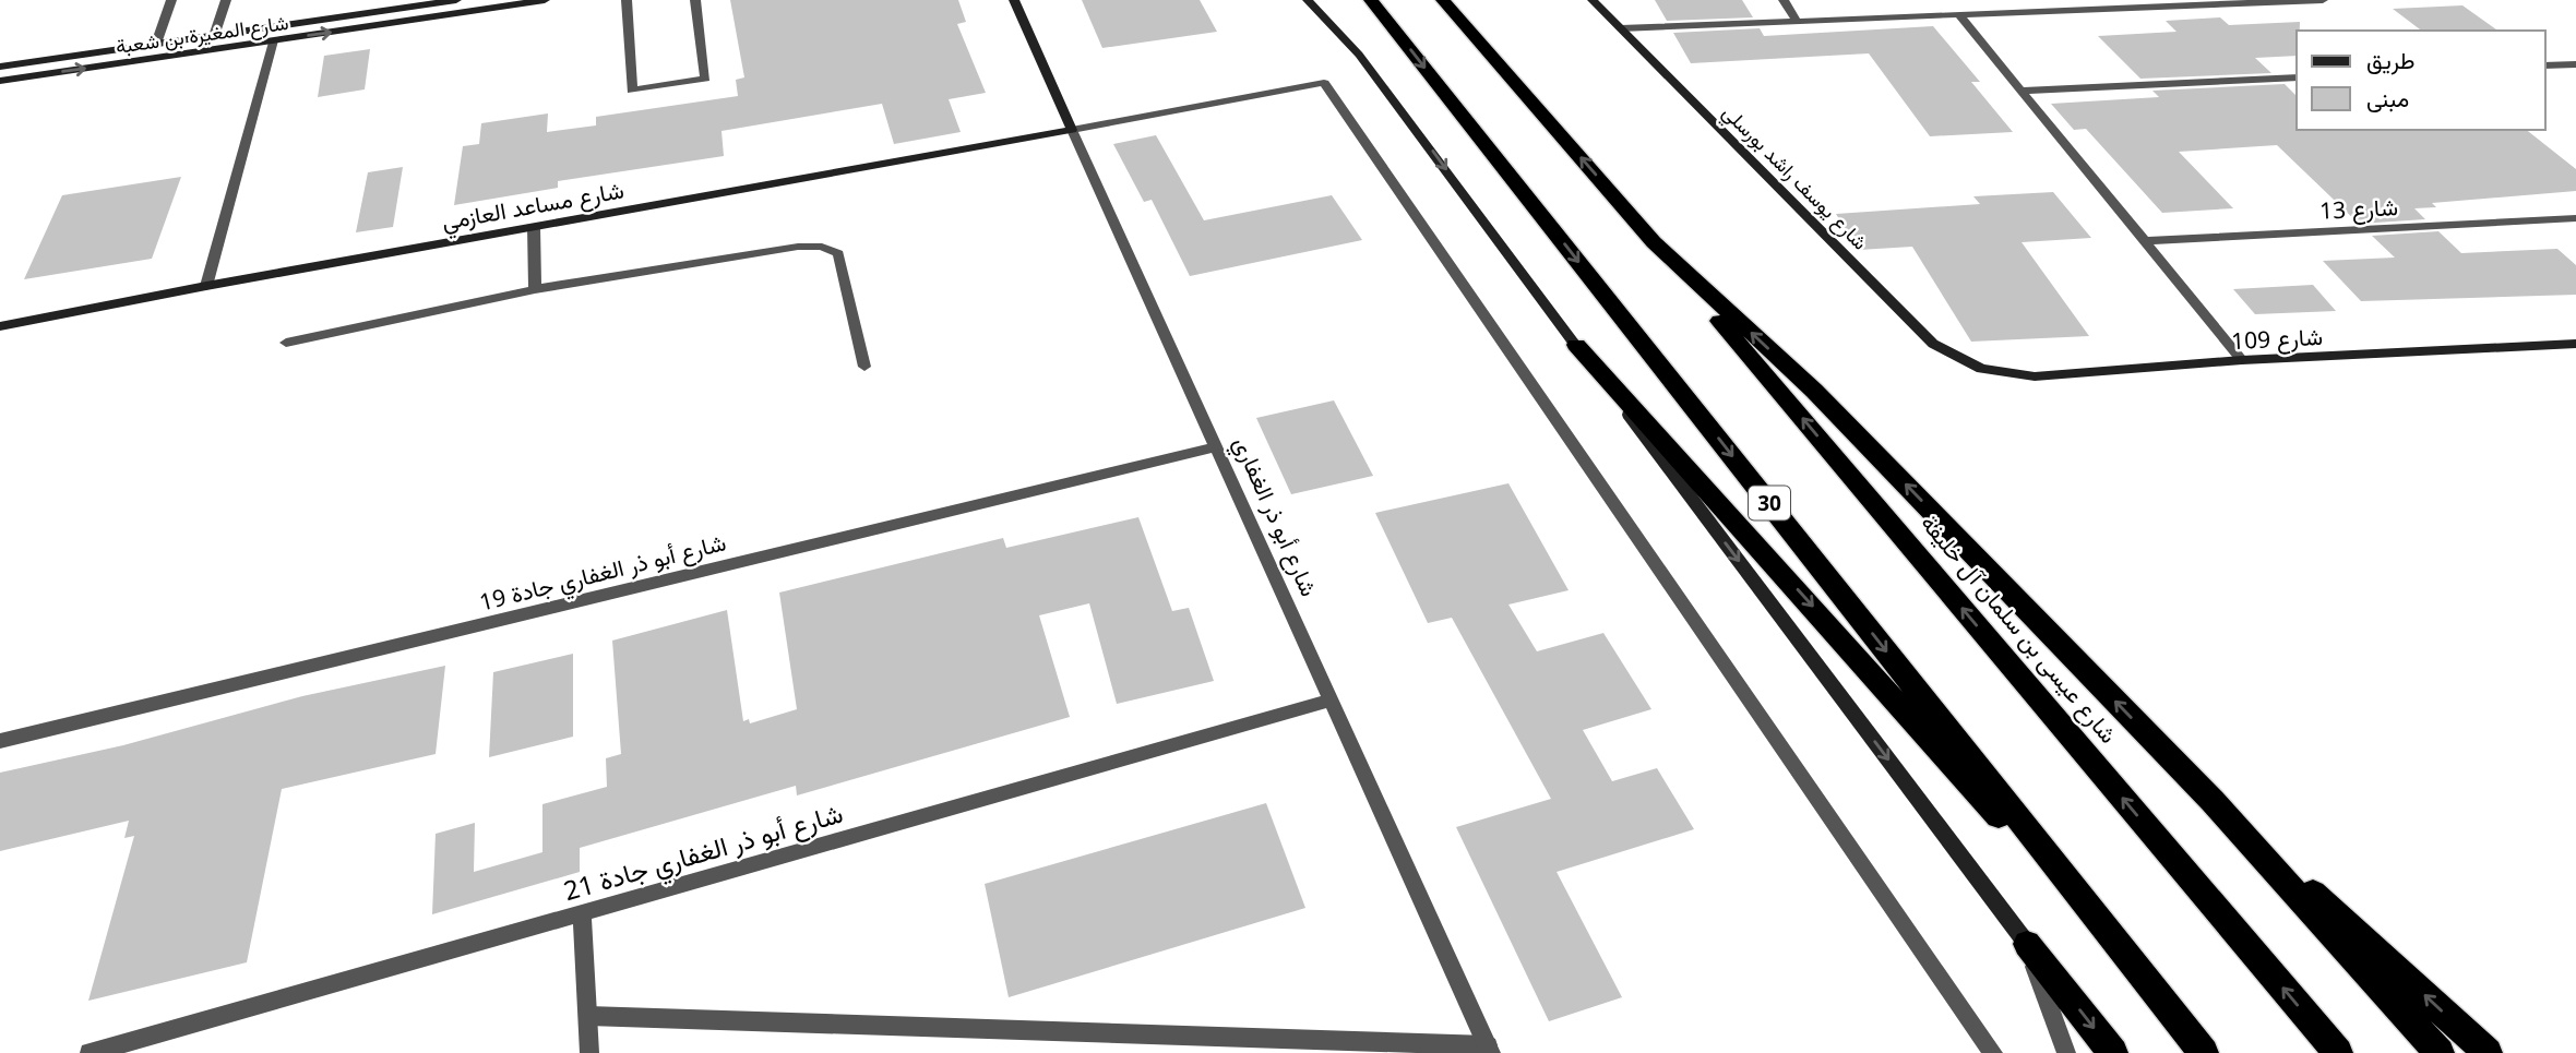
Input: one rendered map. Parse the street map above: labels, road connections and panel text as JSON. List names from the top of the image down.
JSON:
{
  "streets": {
    "highway": ["30", "شارع عيسى بن سلمان آل خليفة"],
    "street": [
      "شارع المغيرة بن شعبة",
      "شارع يوسف راشد بورسلي",
      "شارع مساعد العازمي",
      "شارع 13",
      "شارع 109",
      "شارع أبو ذر الغفاري",
      "شارع أبو ذر الغفاري جادة 19",
      "شارع أبو ذر الغفاري جادة 21"
    ]
  },
  "crossings": [
    ["شارع يوسف راشد بورسلي", "شارع 109"],
    ["شارع مساعد العازمي", "شارع أبو ذر الغفاري"],
    ["شارع أبو ذر الغفاري", "شارع أبو ذر الغفاري جادة 19"],
    ["شارع أبو ذر الغفاري", "شارع أبو ذر الغفاري جادة 21"]
  ],
  "legend": ["طريق", "مبنى"]
}
